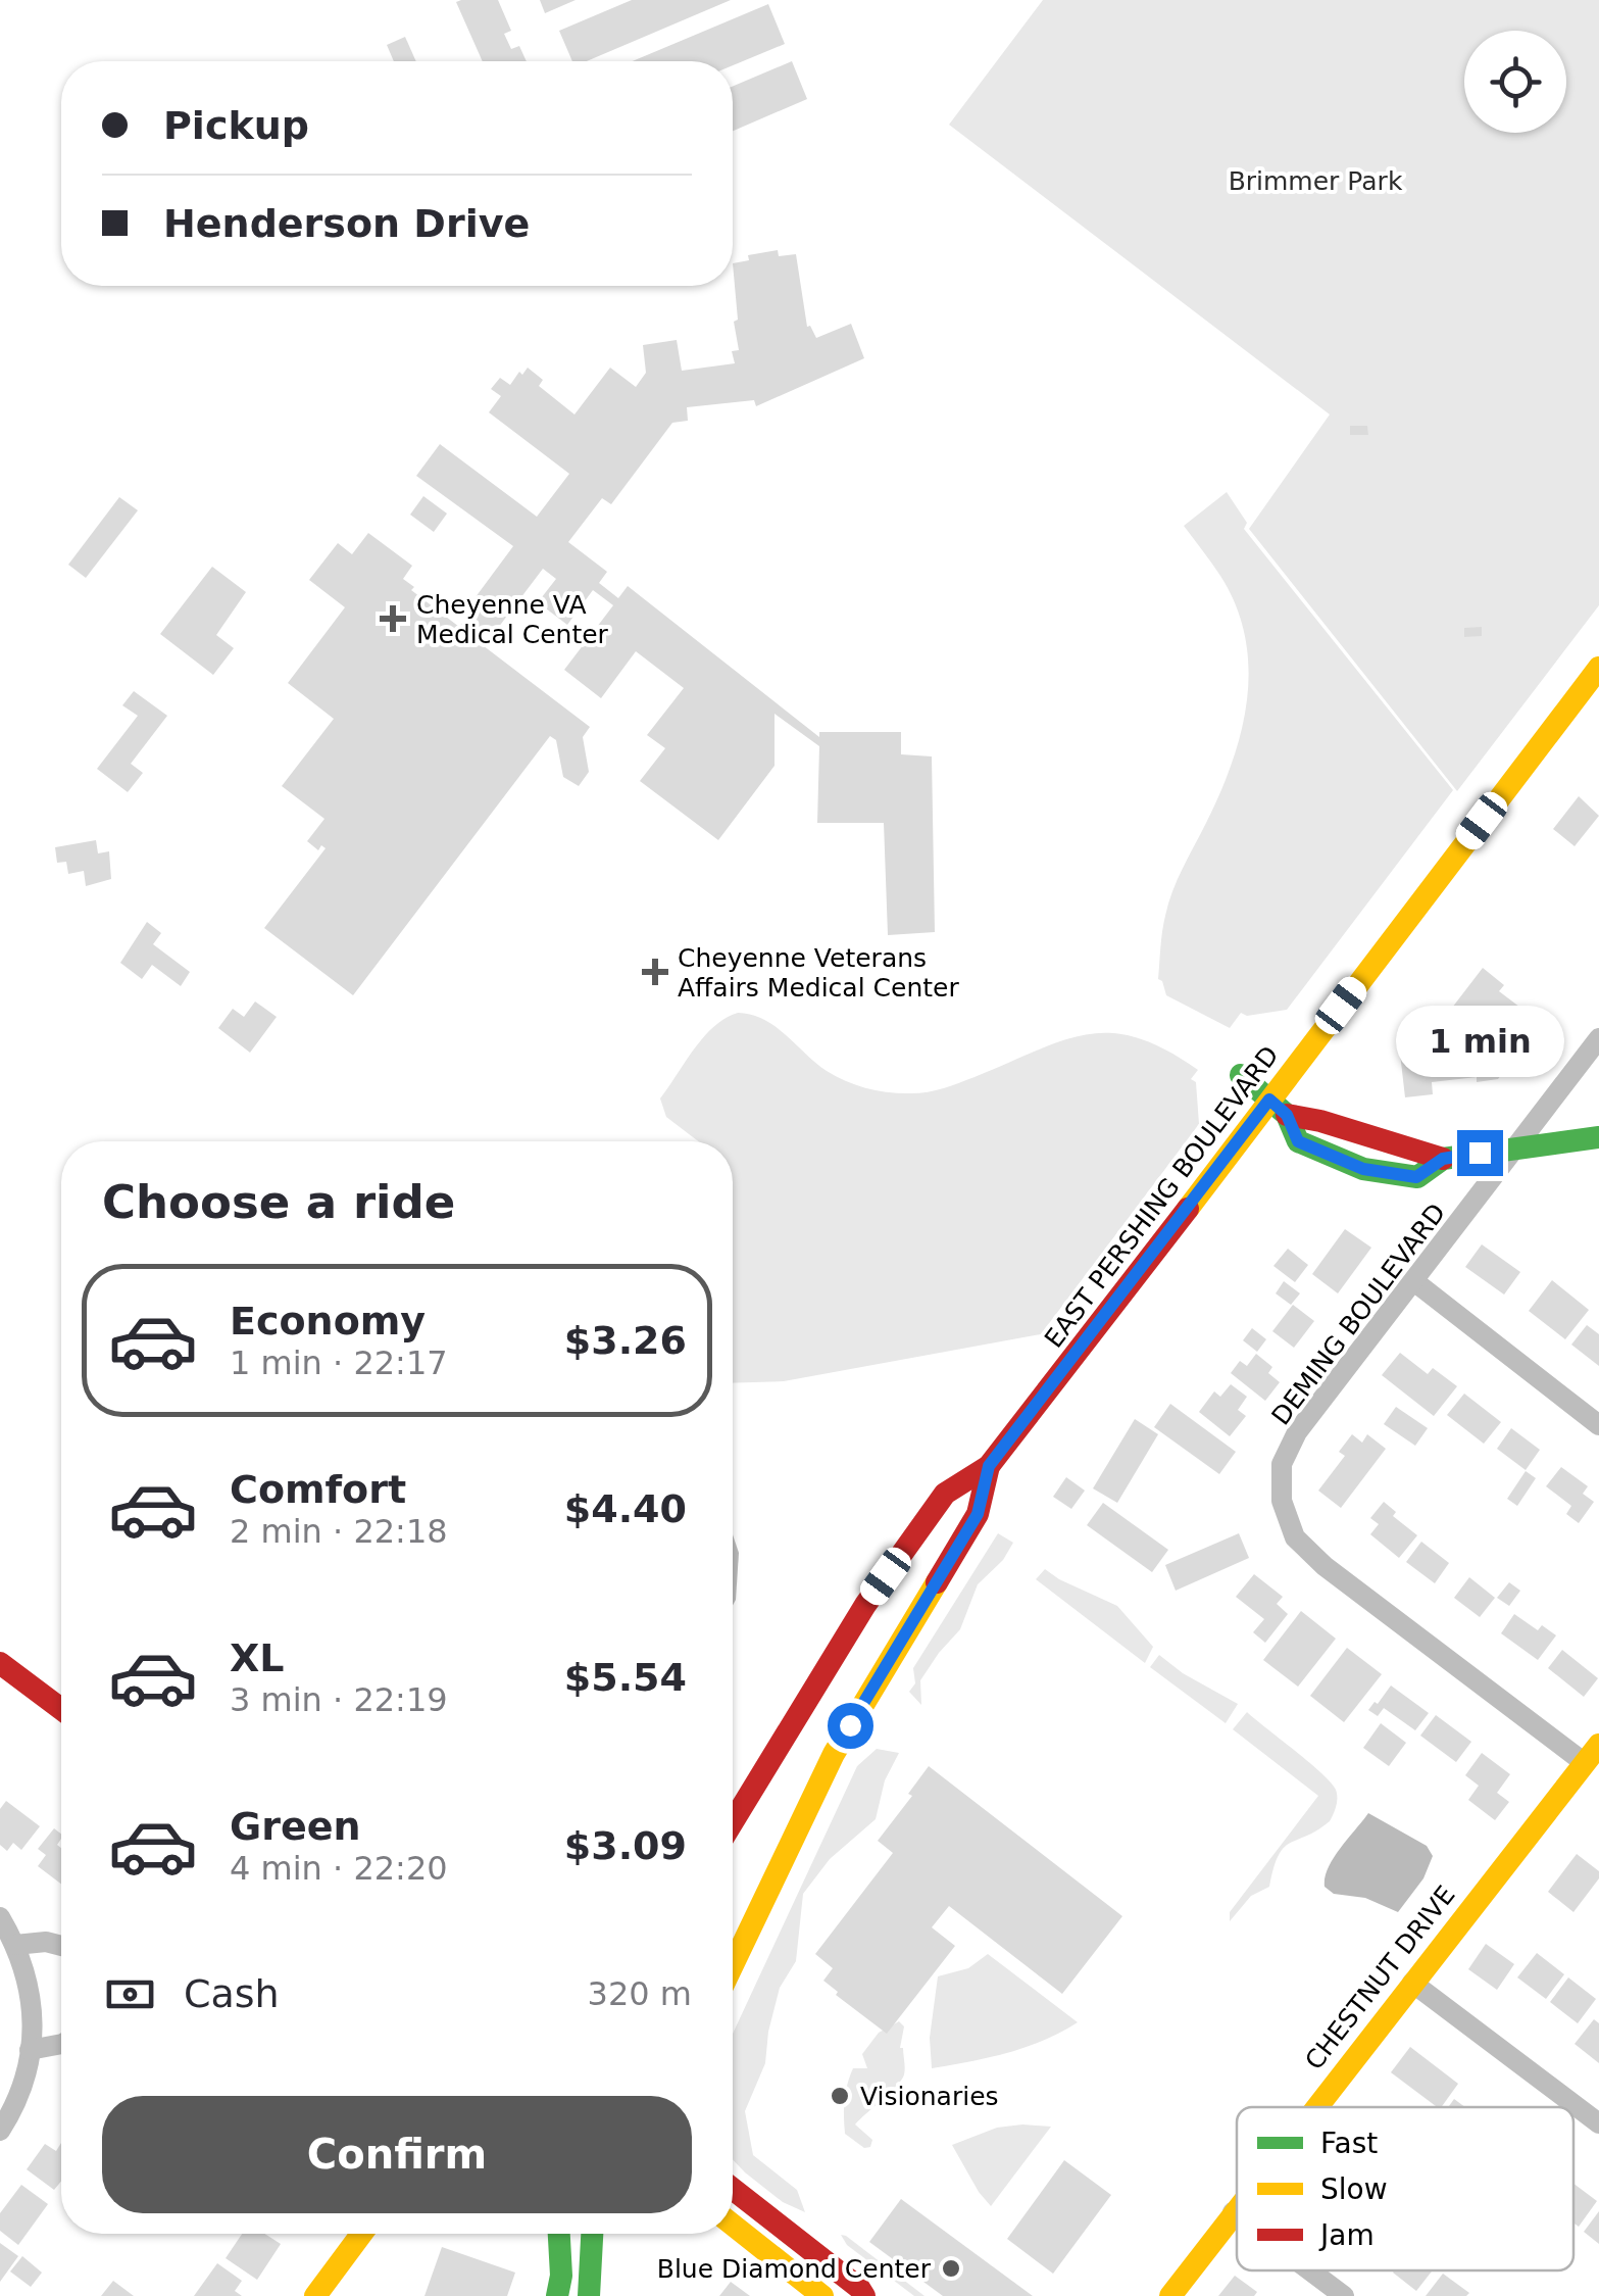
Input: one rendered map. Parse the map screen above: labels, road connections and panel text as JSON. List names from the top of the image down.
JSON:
{
  "streets": {
    "main road": ["EAST PERSHING BOULEVARD", "CHESTNUT DRIVE"],
    "street": ["DEMING BOULEVARD"]
  },
  "crossings": [
    ["DEMING BOULEVARD", "CHESTNUT DRIVE"]
  ],
  "parks": ["Brimmer Park"],
  "places": {
    "health": ["Cheyenne VA Medical Center", "Cheyenne Veterans Affairs Medical Center"],
    "other": ["Visionaries", "Blue Diamond Center"]
  },
  "legend": ["Fast", "Slow", "Jam"],
  "page": {
    "banner": ["Pickup", "Henderson Drive"],
    "bubble": "1 min",
    "heading": "Choose a ride",
    "list": [
      {
        "name": "Economy",
        "note": "1 min · 22:17",
        "value": "$3.26"
      },
      {
        "name": "Comfort",
        "note": "2 min · 22:18",
        "value": "$4.40"
      },
      {
        "name": "XL",
        "note": "3 min · 22:19",
        "value": "$5.54"
      },
      {
        "name": "Green",
        "note": "4 min · 22:20",
        "value": "$3.09"
      }
    ],
    "pay": ["Cash", "320 m"],
    "buttons": "Confirm"
  }
}
